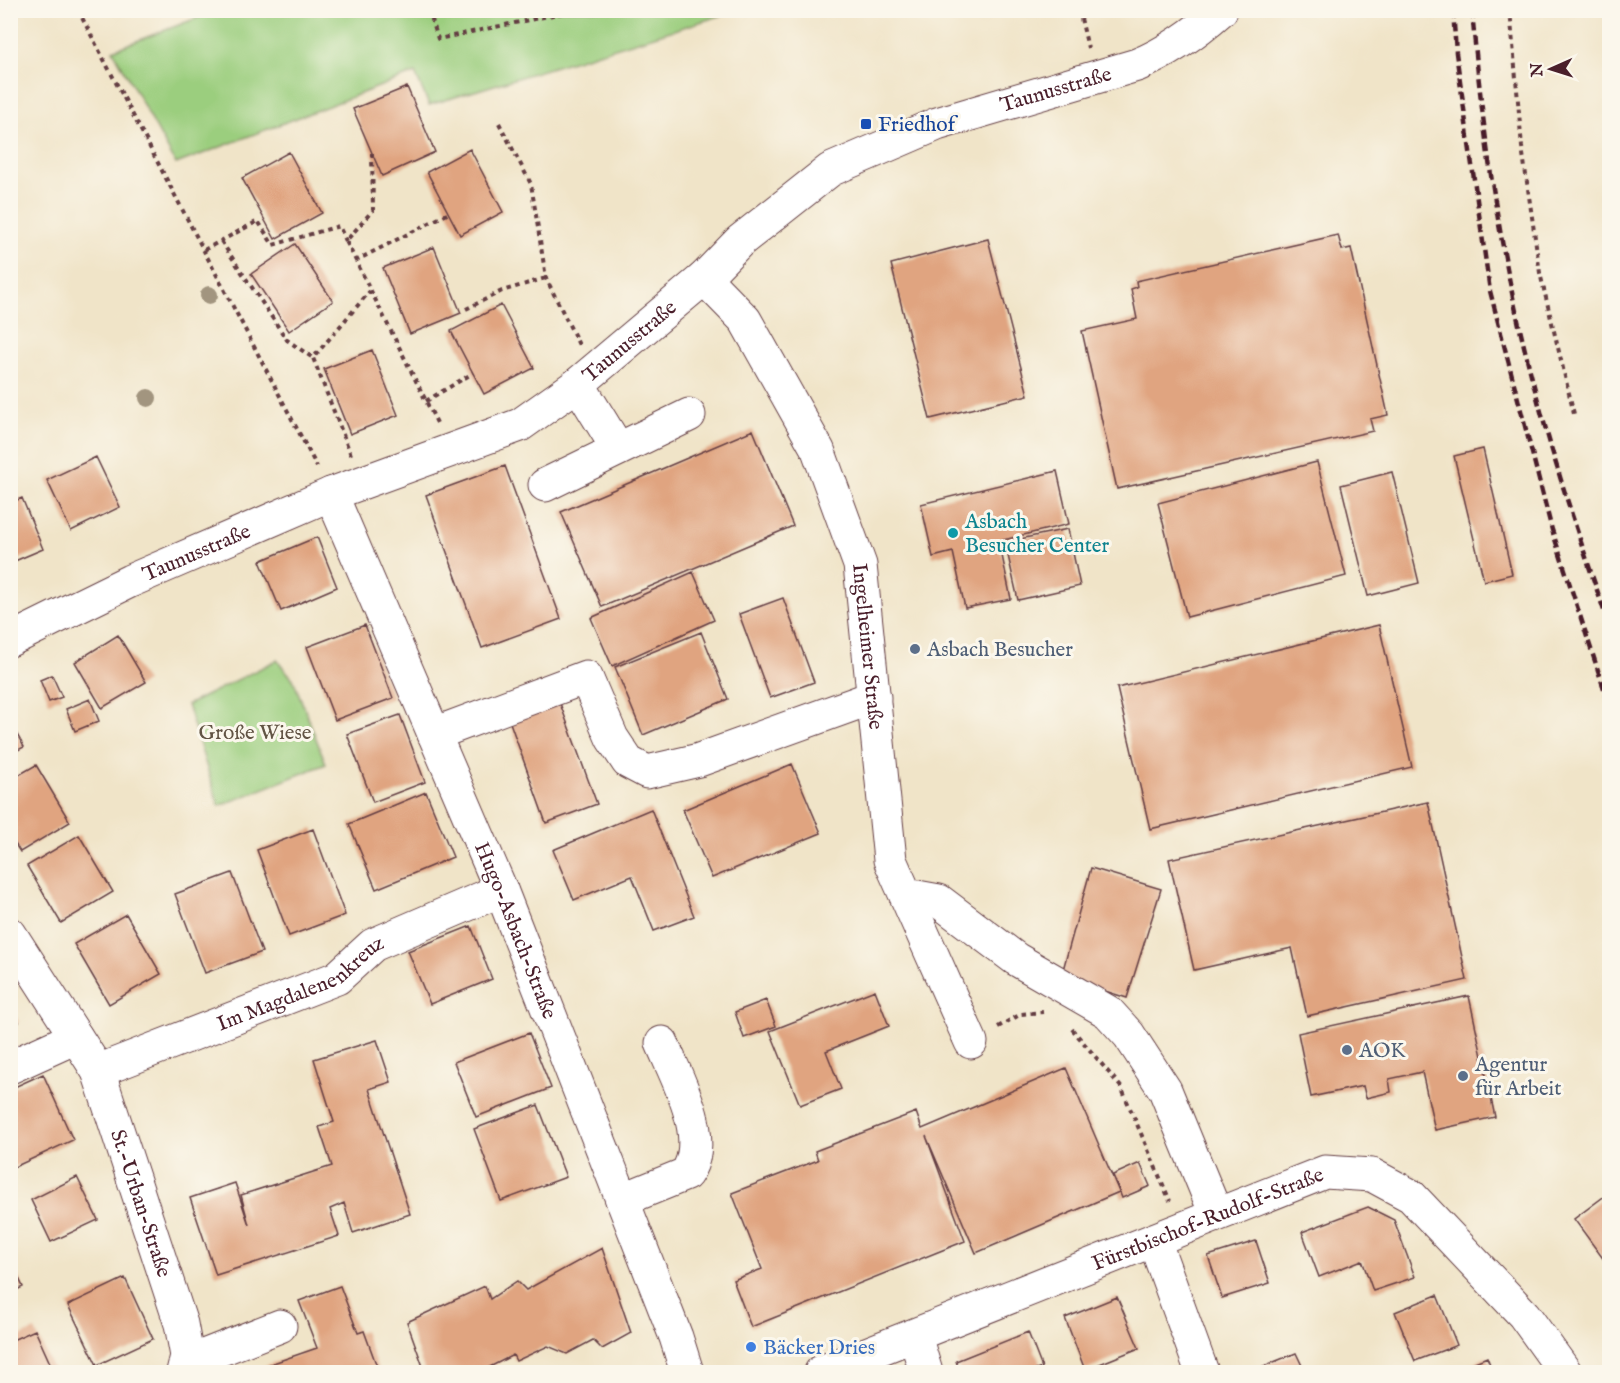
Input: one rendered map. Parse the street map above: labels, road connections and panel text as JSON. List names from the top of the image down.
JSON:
{
  "streets": {
    "street": [
      "Taunusstraße",
      "Ingelheimer Straße",
      "Hugo-Asbach-Straße",
      "Im Magdalenenkreuz",
      "St.-Urban-Straße",
      "Fürstbischof-Rudolf-Straße"
    ]
  },
  "crossings": [
    ["Taunusstraße", "Ingelheimer Straße"],
    ["Taunusstraße", "Hugo-Asbach-Straße"],
    ["Hugo-Asbach-Straße", "Im Magdalenenkreuz"],
    ["Im Magdalenenkreuz", "St.-Urban-Straße"]
  ],
  "parks": ["Große Wiese"],
  "places": {
    "transit": ["Friedhof"],
    "other": [
      "Asbach Besucher Center",
      "Asbach Besucher",
      "AOK",
      "Agentur für Arbeit",
      "Bäcker Dries"
    ]
  },
  "north": "left"
}
